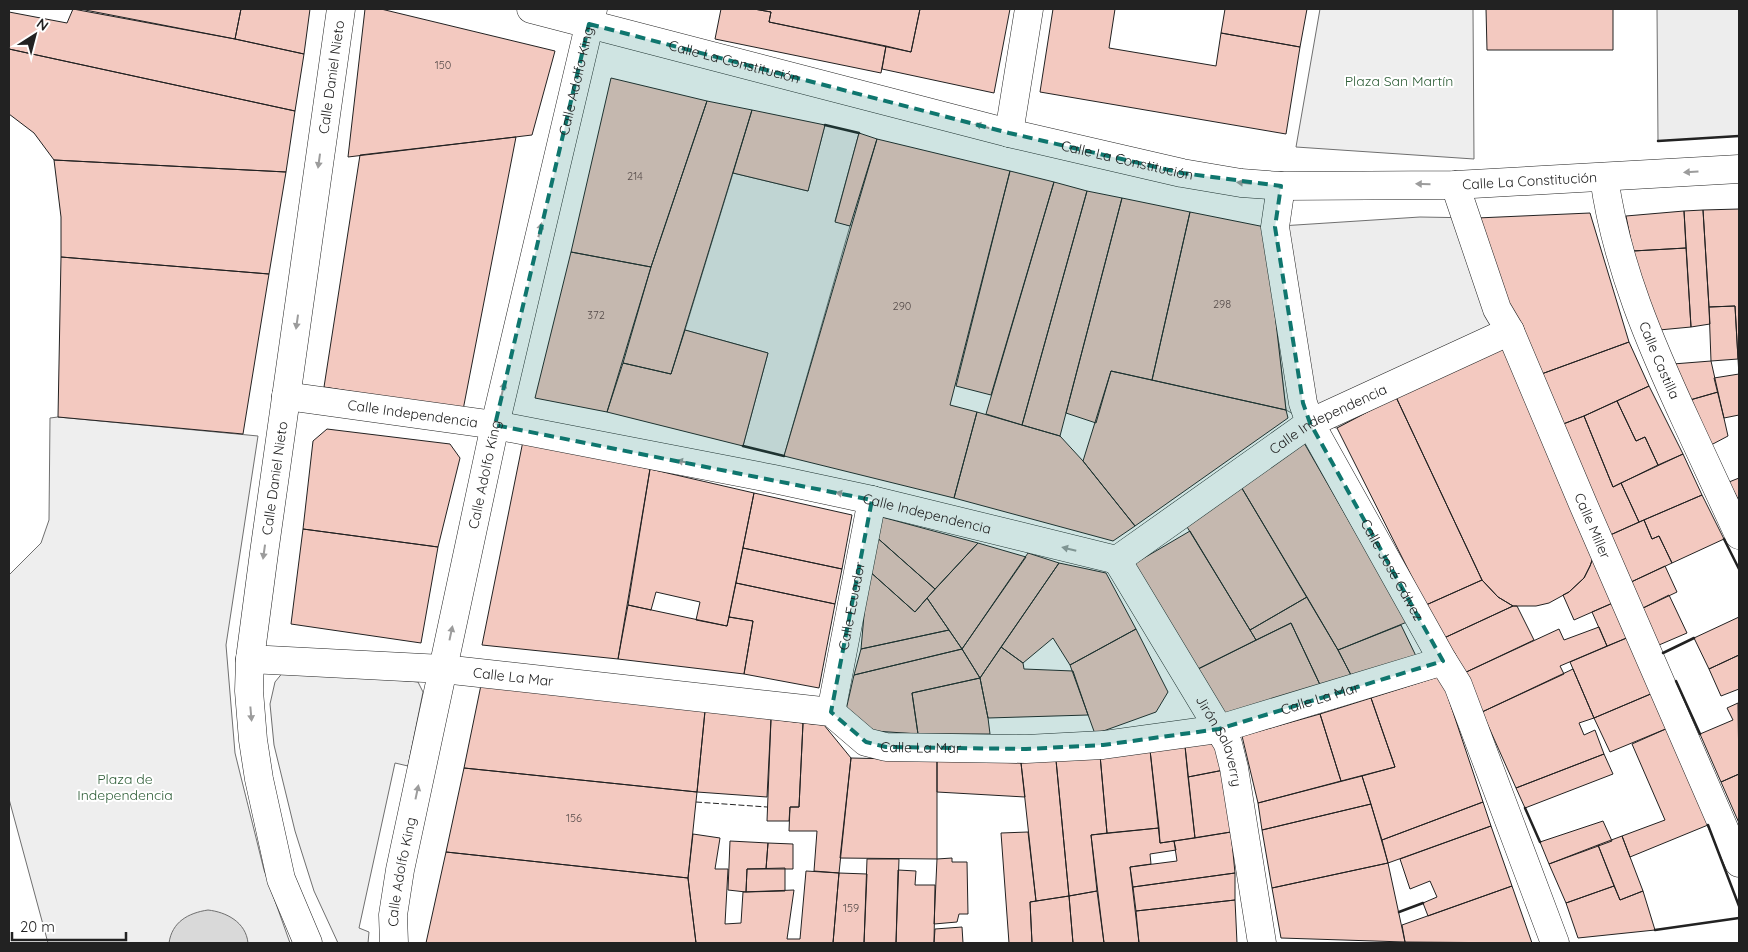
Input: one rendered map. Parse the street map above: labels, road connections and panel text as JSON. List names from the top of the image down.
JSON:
{
  "streets": {
    "street": [
      "Calle La Constitución",
      "Calle Daniel Nieto",
      "Calle Adolfo King",
      "Calle Castilla",
      "Calle Independencia",
      "Calle Miller",
      "Calle José Gálvez",
      "Calle Ecuador",
      "Calle La Mar",
      "Jirón Salaverry"
    ]
  },
  "crossings": [
    ["Calle La Constitución", "Calle Adolfo King"],
    ["Calle La Constitución", "Calle Castilla"],
    ["Calle La Constitución", "Calle Miller"],
    ["Calle La Constitución", "Calle José Gálvez"],
    ["Calle Daniel Nieto", "Calle Independencia"],
    ["Calle Daniel Nieto", "Calle La Mar"],
    ["Calle Adolfo King", "Calle Independencia"],
    ["Calle Adolfo King", "Calle La Mar"],
    ["Calle Independencia", "Calle Miller"],
    ["Calle Independencia", "Calle José Gálvez"],
    ["Calle Independencia", "Calle Ecuador"],
    ["Calle Independencia", "Jirón Salaverry"],
    ["Calle José Gálvez", "Calle La Mar"],
    ["Calle Ecuador", "Calle La Mar"],
    ["Calle La Mar", "Jirón Salaverry"]
  ],
  "one_way": [
    "Calle La Constitución",
    "Calle Daniel Nieto",
    "Calle Adolfo King",
    "Calle Independencia"
  ],
  "parks": ["Plaza San Martín", "Plaza de Independencia"],
  "house_numbers": [
    "150",
    "214",
    "298",
    "290",
    "372",
    "156",
    "159"
  ],
  "scale_bar": "20 m",
  "north": "top right"
}
